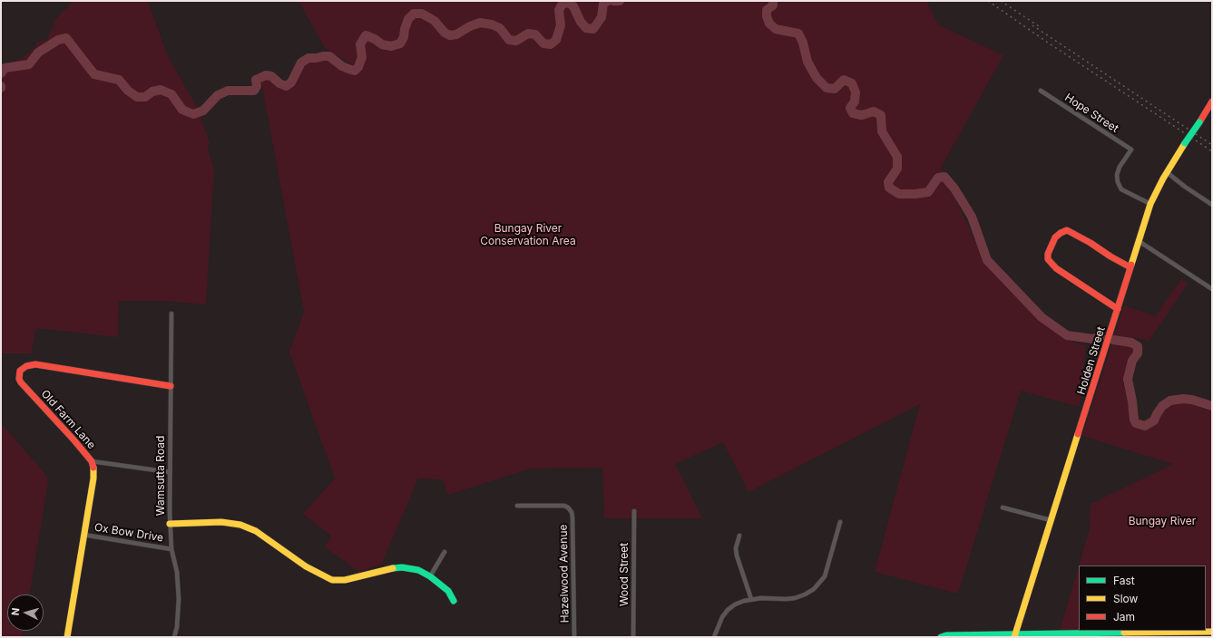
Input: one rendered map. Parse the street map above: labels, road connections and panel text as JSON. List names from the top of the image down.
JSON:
{
  "streets": {
    "street": [
      "Hope Street",
      "Holden Street",
      "Old Farm Lane",
      "Wamsutta Road",
      "Ox Bow Drive",
      "Hazelwood Avenue",
      "Wood Street"
    ]
  },
  "crossings": [
    ["Hope Street", "Holden Street"],
    ["Old Farm Lane", "Wamsutta Road"],
    ["Old Farm Lane", "Ox Bow Drive"],
    ["Wamsutta Road", "Ox Bow Drive"]
  ],
  "parks": ["Bungay River Conservation Area", "Bungay River"],
  "legend": ["Fast", "Slow", "Jam"],
  "north": "left"
}
